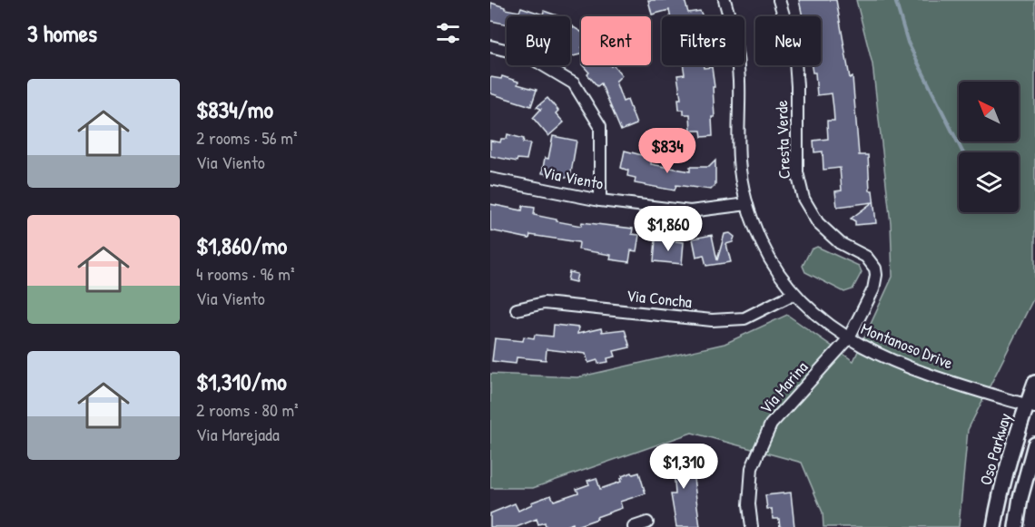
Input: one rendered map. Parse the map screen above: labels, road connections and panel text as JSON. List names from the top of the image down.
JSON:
{
  "streets": {
    "main road": ["Oso Parkway"],
    "street": [
      "Cresta Verde",
      "Via Viento",
      "Via Concha",
      "Montanoso Drive",
      "Via Marina"
    ]
  },
  "crossings": [
    ["Cresta Verde", "Montanoso Drive"],
    ["Cresta Verde", "Via Marina"],
    ["Via Viento", "Montanoso Drive"],
    ["Via Concha", "Montanoso Drive"],
    ["Montanoso Drive", "Via Marina"],
    ["Montanoso Drive", "Oso Parkway"]
  ],
  "north": "top left",
  "page": {
    "heading": "3 homes",
    "chip": [
      "Buy",
      "Rent",
      "Filters",
      "New"
    ],
    "list": [
      {
        "name": "$834/mo",
        "note": "2 rooms · 56 m² · Via Viento"
      },
      {
        "name": "$1,860/mo",
        "note": "4 rooms · 96 m² · Via Viento"
      },
      {
        "name": "$1,310/mo",
        "note": "2 rooms · 80 m² · Via Marejada"
      }
    ],
    "price": ["$834", "$1,860", "$1,310"]
  }
}
